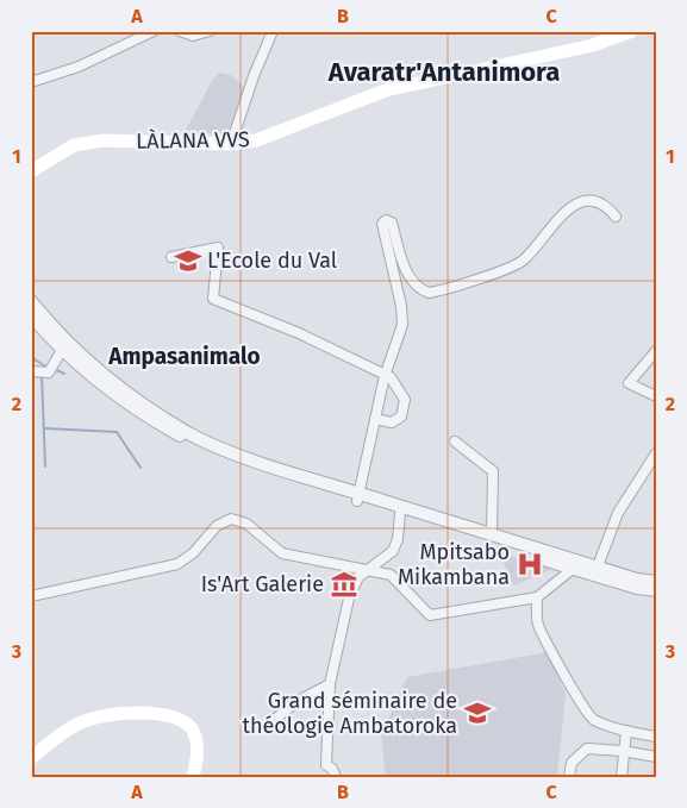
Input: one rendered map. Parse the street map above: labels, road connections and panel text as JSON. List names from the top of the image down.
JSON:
{
  "streets": {
    "main road": ["LÀLANA VVS"]
  },
  "districts": ["Avaratr'Antanimora", "Ampasanimalo"],
  "places": {
    "school or university": ["L'Ecole du Val", "Grand séminaire de théologie Ambatoroka"],
    "hospital": ["Mpitsabo Mikambana"],
    "museum": ["Is'Art Galerie"]
  },
  "grid": {
    "columns": ["A", "B", "C"],
    "rows": ["1", "2", "3"]
  }
}
